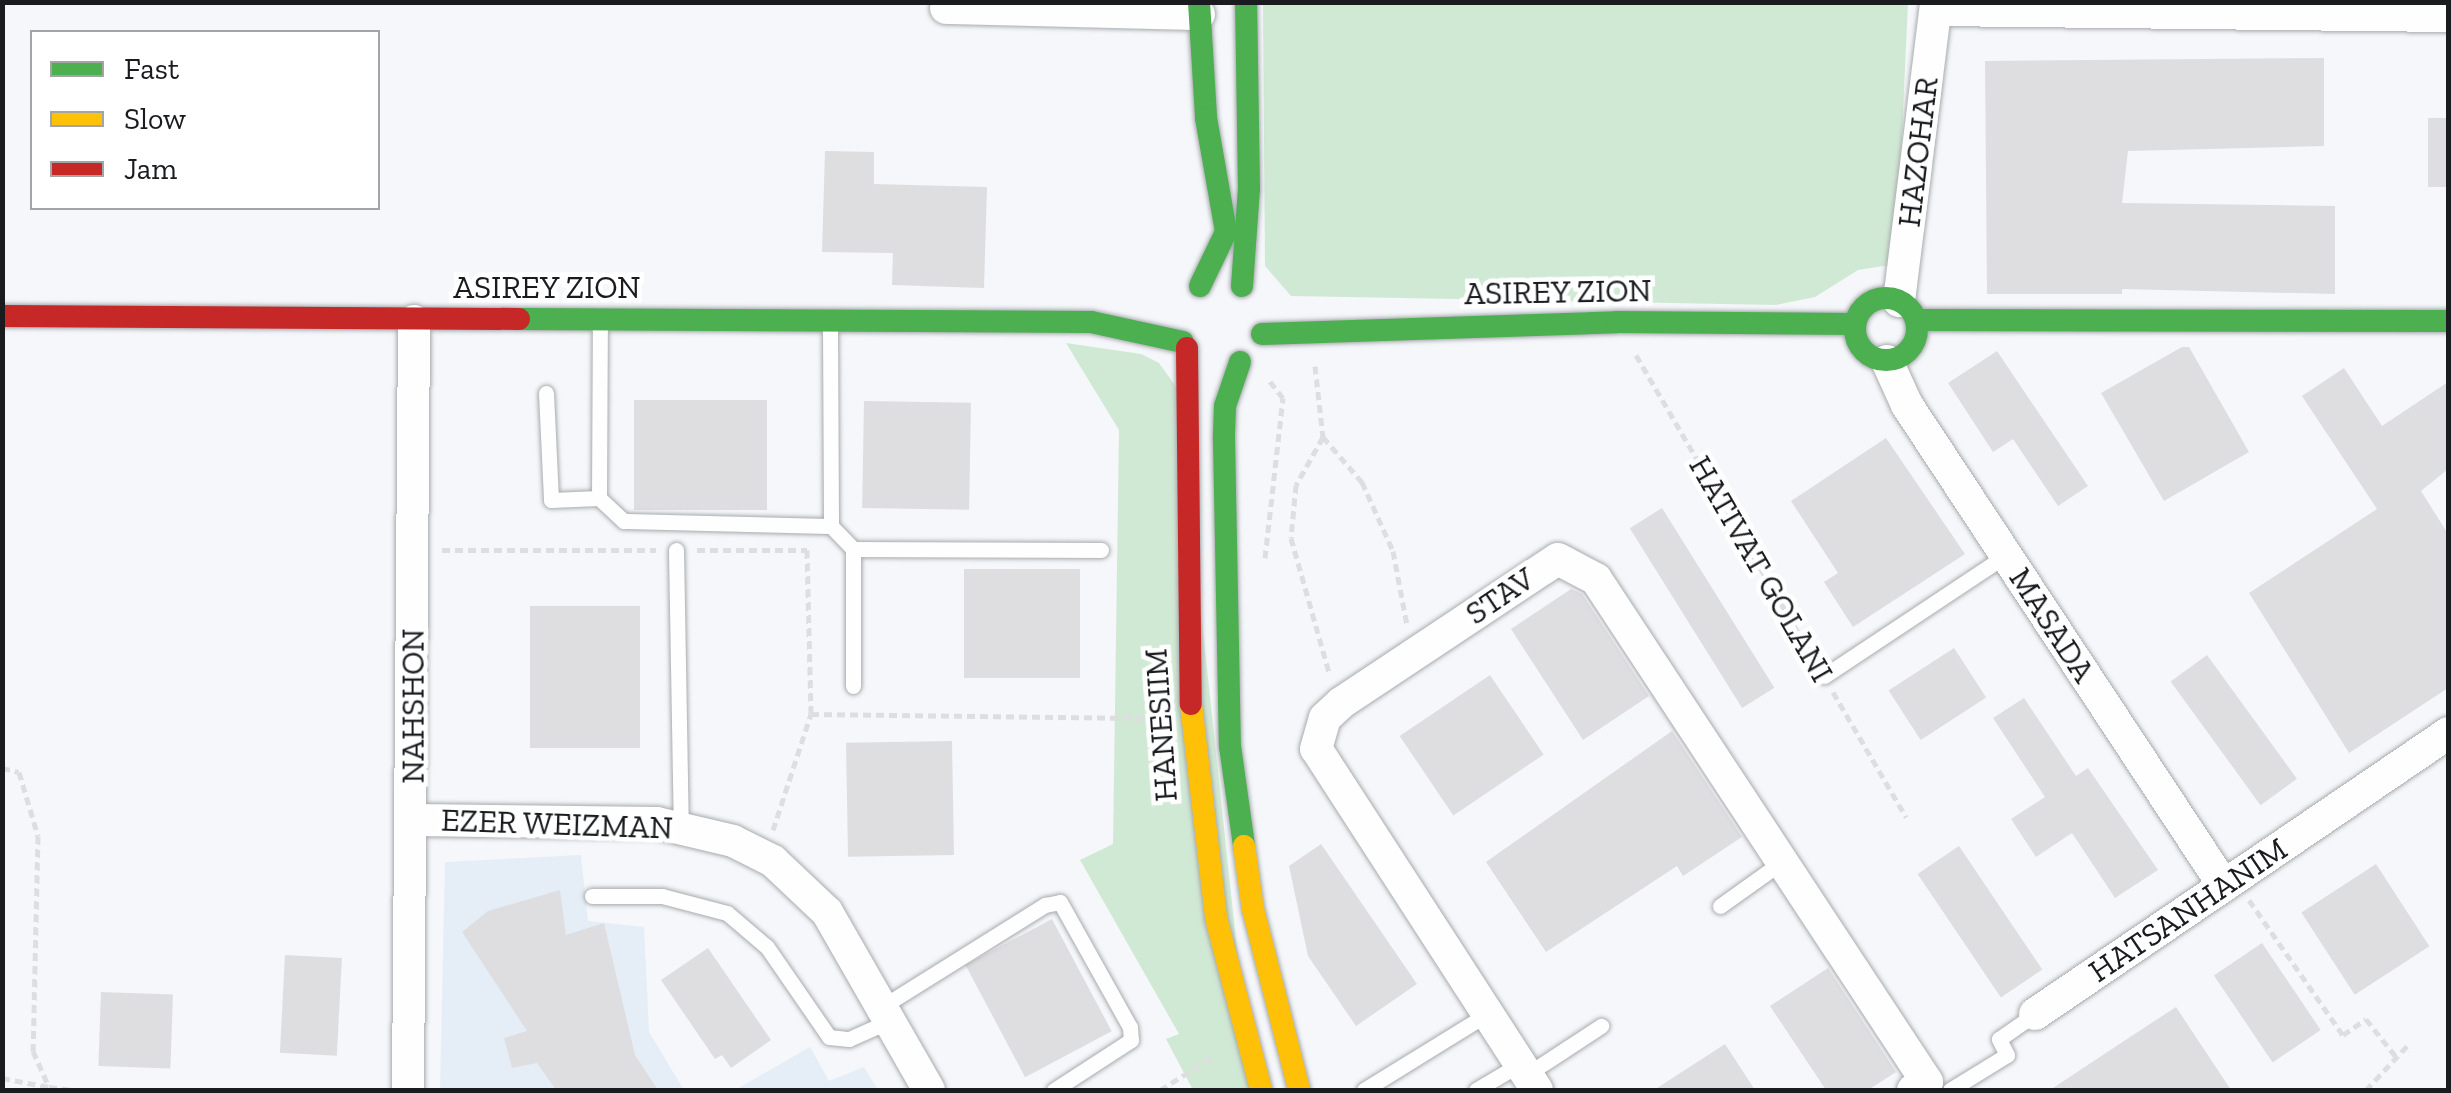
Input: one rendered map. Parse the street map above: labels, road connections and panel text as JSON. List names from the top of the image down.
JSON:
{
  "streets": {
    "street": [
      "HAZOHAR",
      "ASIREY ZION",
      "STAV",
      "MASADA",
      "NAHSHON",
      "HANESIIM",
      "EZER WEIZMAN",
      "HATSANHANIM"
    ],
    "path": ["HATIVAT GOLANI"]
  },
  "crossings": [
    ["HAZOHAR", "ASIREY ZION"],
    ["HAZOHAR", "MASADA"],
    ["ASIREY ZION", "HATIVAT GOLANI"],
    ["ASIREY ZION", "MASADA"],
    ["ASIREY ZION", "NAHSHON"],
    ["ASIREY ZION", "HANESIIM"],
    ["STAV", "HATSANHANIM"],
    ["MASADA", "HATSANHANIM"],
    ["NAHSHON", "EZER WEIZMAN"]
  ],
  "legend": ["Fast", "Slow", "Jam"]
}
